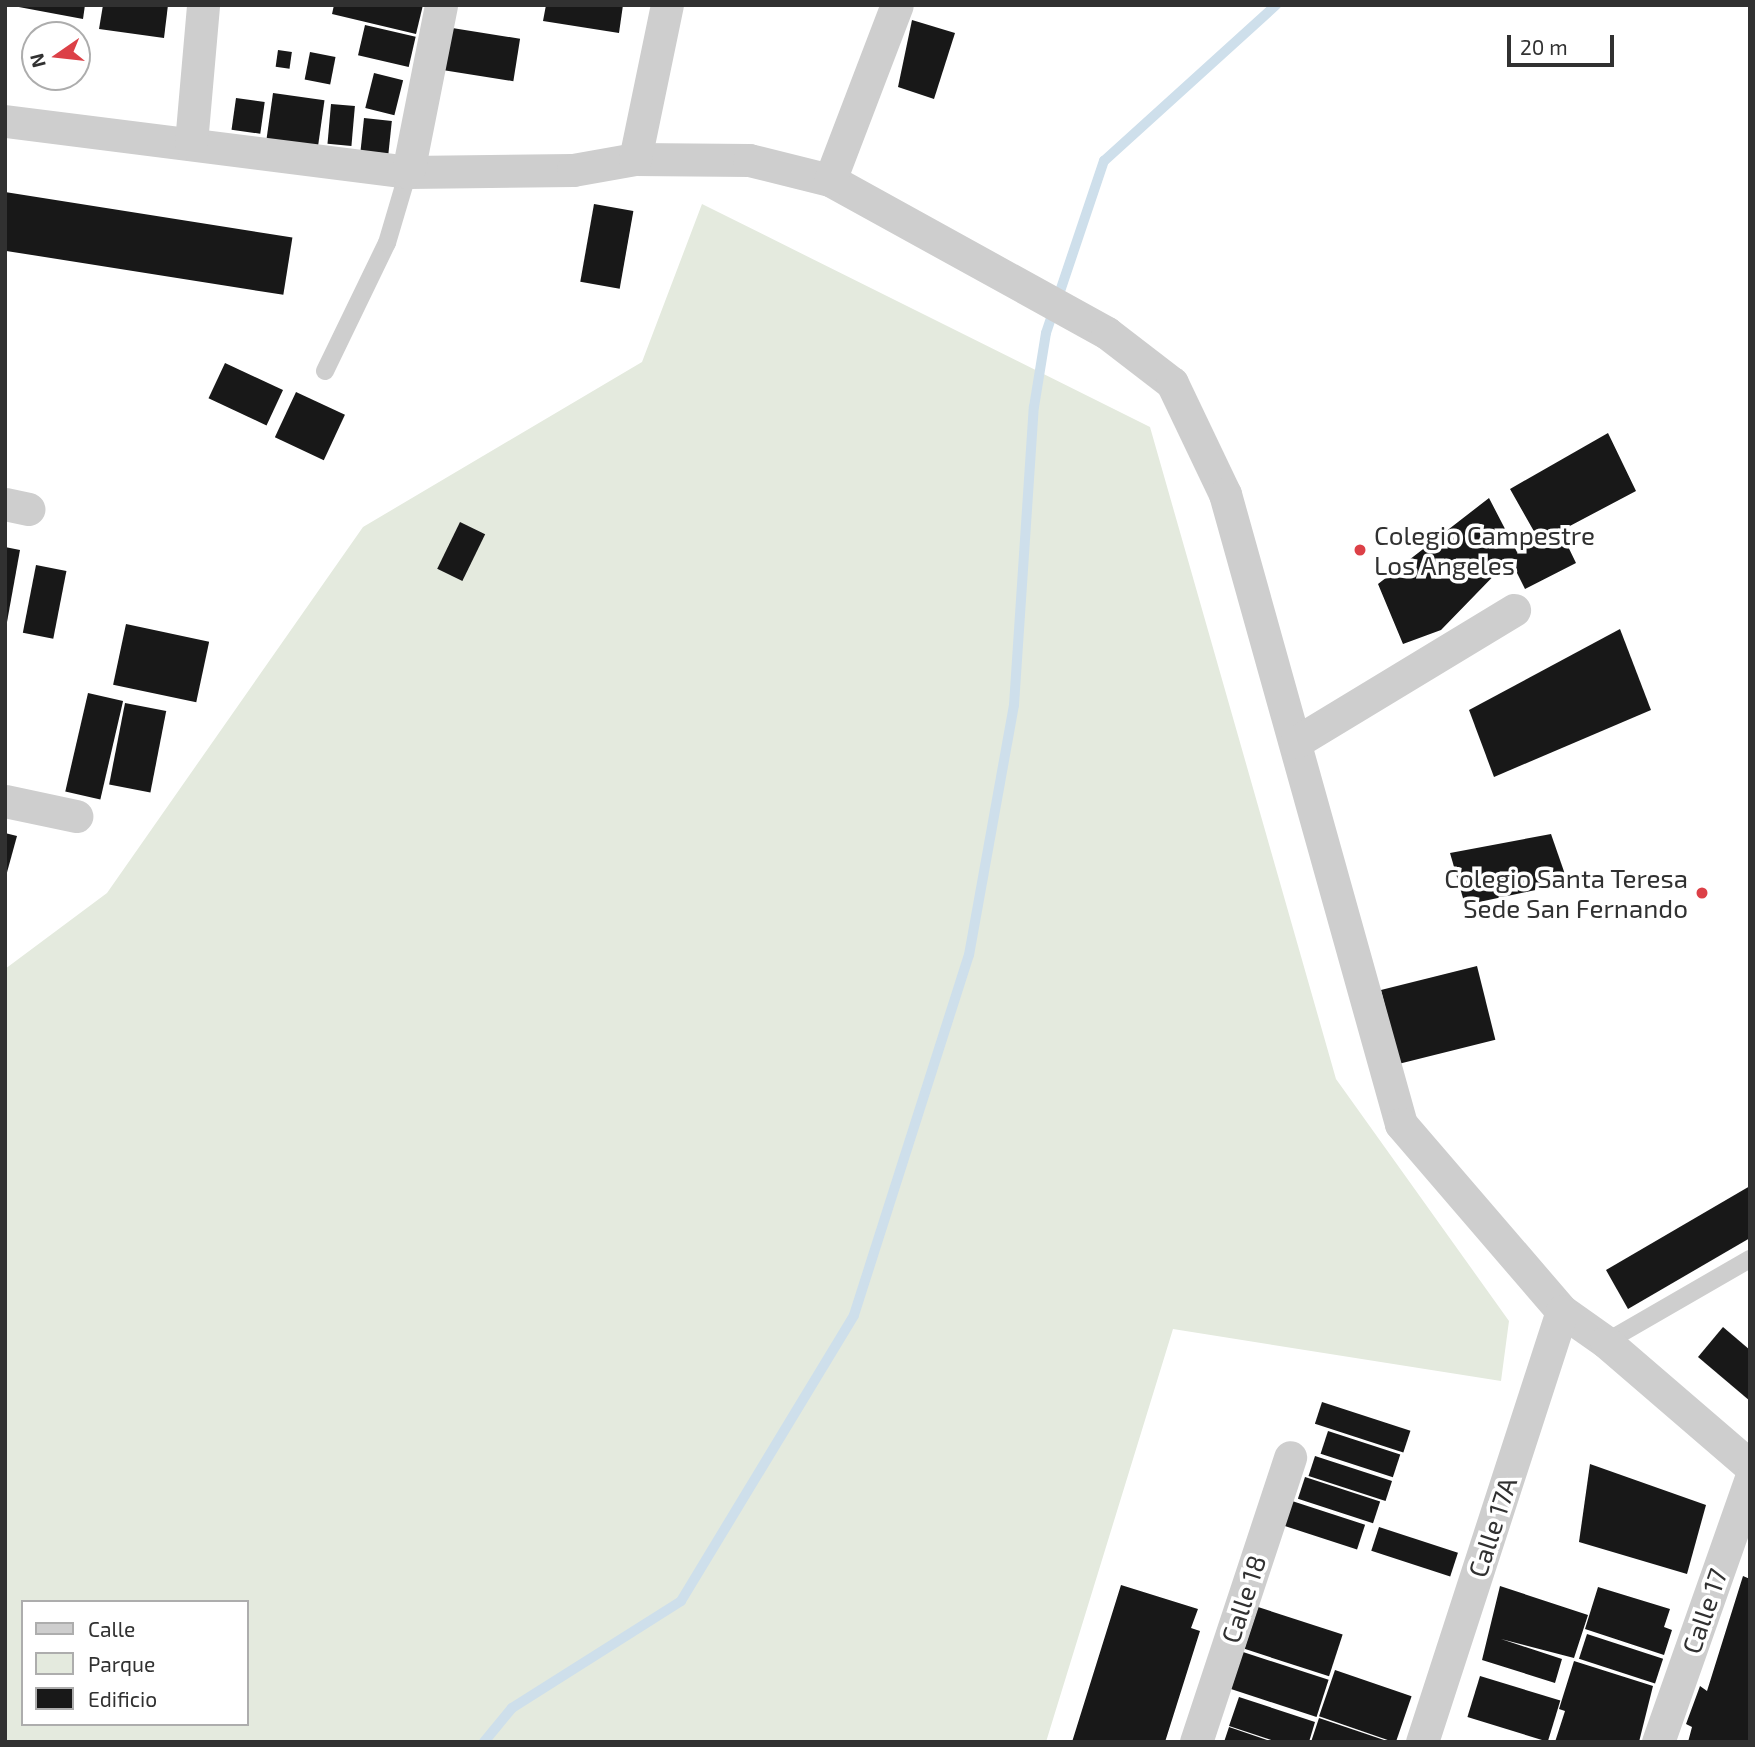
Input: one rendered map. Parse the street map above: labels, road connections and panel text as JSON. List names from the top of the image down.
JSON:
{
  "streets": {
    "street": ["Calle 17A", "Calle 18", "Calle 17"]
  },
  "places": ["Colegio Campestre Los Angeles", "Colegio Santa Teresa Sede San Fernando"],
  "legend": ["Calle", "Parque", "Edificio"],
  "scale_bar": "20 m",
  "north": "left"
}
